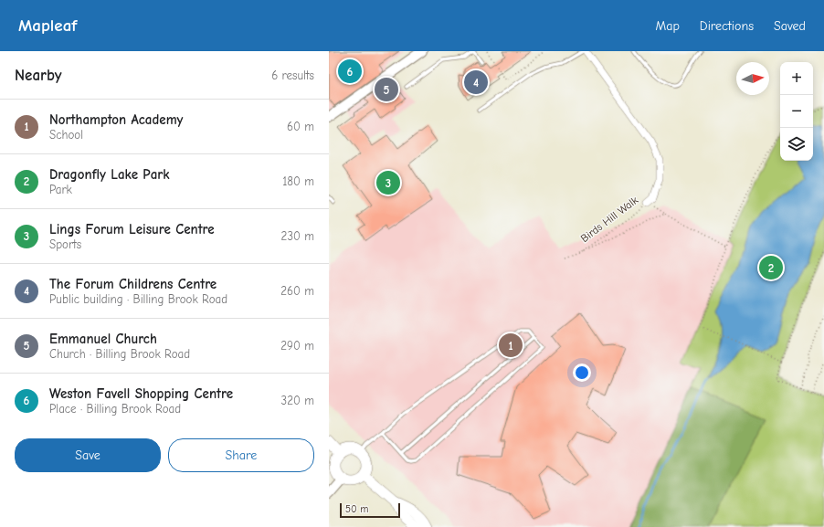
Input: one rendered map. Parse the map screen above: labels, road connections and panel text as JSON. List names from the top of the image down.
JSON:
{
  "streets": {
    "street": ["Birds Hill Walk"]
  },
  "scale_bar": "50 m",
  "north": "right",
  "page": {
    "header": "Mapleaf",
    "nav": ["Map", "Directions", "Saved"],
    "heading": ["Nearby", "6 results"],
    "pins": [
      "6",
      "4",
      "5",
      "3",
      "2",
      "1"
    ],
    "map_buttons": ["+", "−"],
    "list": [
      {
        "mark": "1",
        "name": "Northampton Academy",
        "note": "School",
        "value": "60 m"
      },
      {
        "mark": "2",
        "name": "Dragonfly Lake Park",
        "note": "Park",
        "value": "180 m"
      },
      {
        "mark": "3",
        "name": "Lings Forum Leisure Centre",
        "note": "Sports",
        "value": "230 m"
      },
      {
        "mark": "4",
        "name": "The Forum Childrens Centre",
        "note": "Public building · Billing Brook Road",
        "value": "260 m"
      },
      {
        "mark": "5",
        "name": "Emmanuel Church",
        "note": "Church · Billing Brook Road",
        "value": "290 m"
      },
      {
        "mark": "6",
        "name": "Weston Favell Shopping Centre",
        "note": "Place · Billing Brook Road",
        "value": "320 m"
      }
    ],
    "buttons": ["Save", "Share"],
    "scale": "50 m"
  }
}
